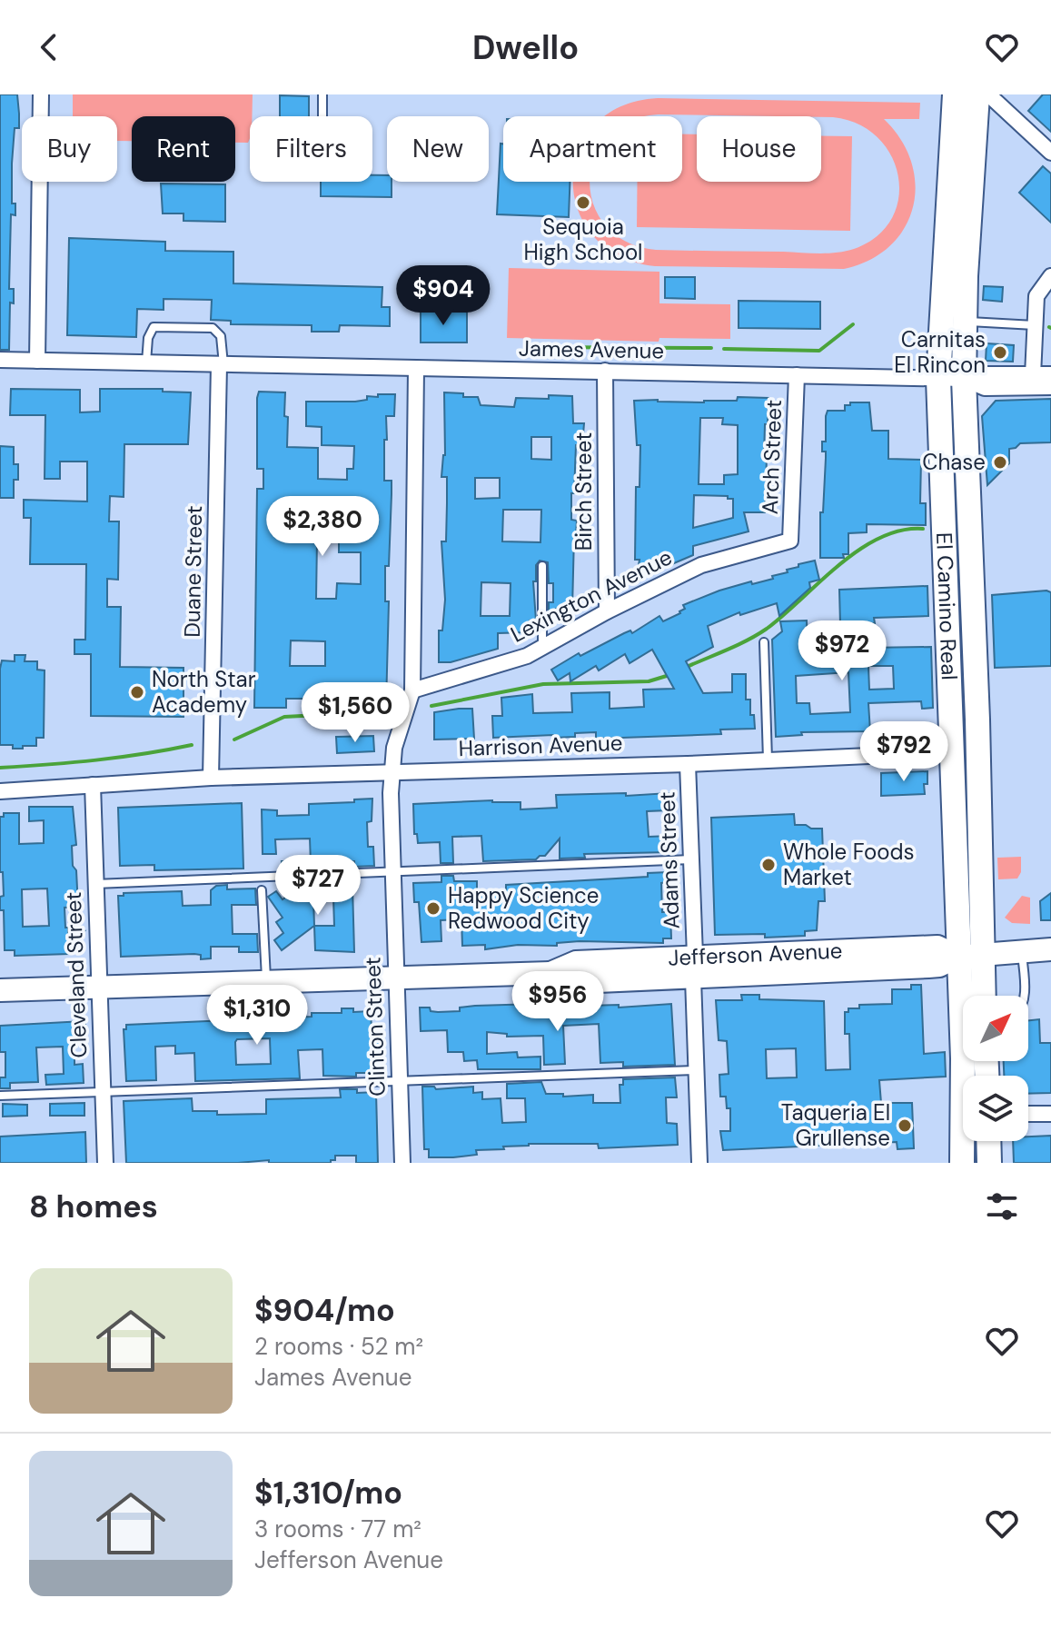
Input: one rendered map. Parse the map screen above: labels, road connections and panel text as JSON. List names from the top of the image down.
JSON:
{
  "streets": {
    "main road": ["El Camino Real", "Jefferson Avenue"],
    "street": [
      "James Avenue",
      "Arch Street",
      "Birch Street",
      "Duane Street",
      "Lexington Avenue",
      "Harrison Avenue",
      "Adams Street",
      "Cleveland Street",
      "Clinton Street"
    ]
  },
  "crossings": [
    ["James Avenue", "Arch Street"],
    ["James Avenue", "Birch Street"],
    ["James Avenue", "Duane Street"],
    ["James Avenue", "El Camino Real"],
    ["James Avenue", "Clinton Street"],
    ["Arch Street", "Lexington Avenue"],
    ["Birch Street", "Lexington Avenue"],
    ["Duane Street", "Harrison Avenue"],
    ["Lexington Avenue", "Clinton Street"],
    ["El Camino Real", "Harrison Avenue"],
    ["El Camino Real", "Jefferson Avenue"],
    ["Harrison Avenue", "Adams Street"],
    ["Harrison Avenue", "Cleveland Street"],
    ["Harrison Avenue", "Clinton Street"],
    ["Adams Street", "Jefferson Avenue"],
    ["Jefferson Avenue", "Cleveland Street"],
    ["Jefferson Avenue", "Clinton Street"]
  ],
  "places": [
    "Sequoia High School",
    "Carnitas El Rincon",
    "Chase",
    "North Star Academy",
    "Whole Foods Market",
    "Happy Science Redwood City",
    "Taqueria El Grullense"
  ],
  "north": "top right",
  "page": {
    "header": "Dwello",
    "chip": [
      "Buy",
      "Rent",
      "Filters",
      "New",
      "Apartment",
      "House"
    ],
    "price": [
      "$904",
      "$2,380",
      "$972",
      "$1,560",
      "$792",
      "$727",
      "$956",
      "$1,310"
    ],
    "heading": "8 homes",
    "list": [
      {
        "name": "$904/mo",
        "note": "2 rooms · 52 m² · James Avenue"
      },
      {
        "name": "$1,310/mo",
        "note": "3 rooms · 77 m² · Jefferson Avenue"
      }
    ]
  }
}
